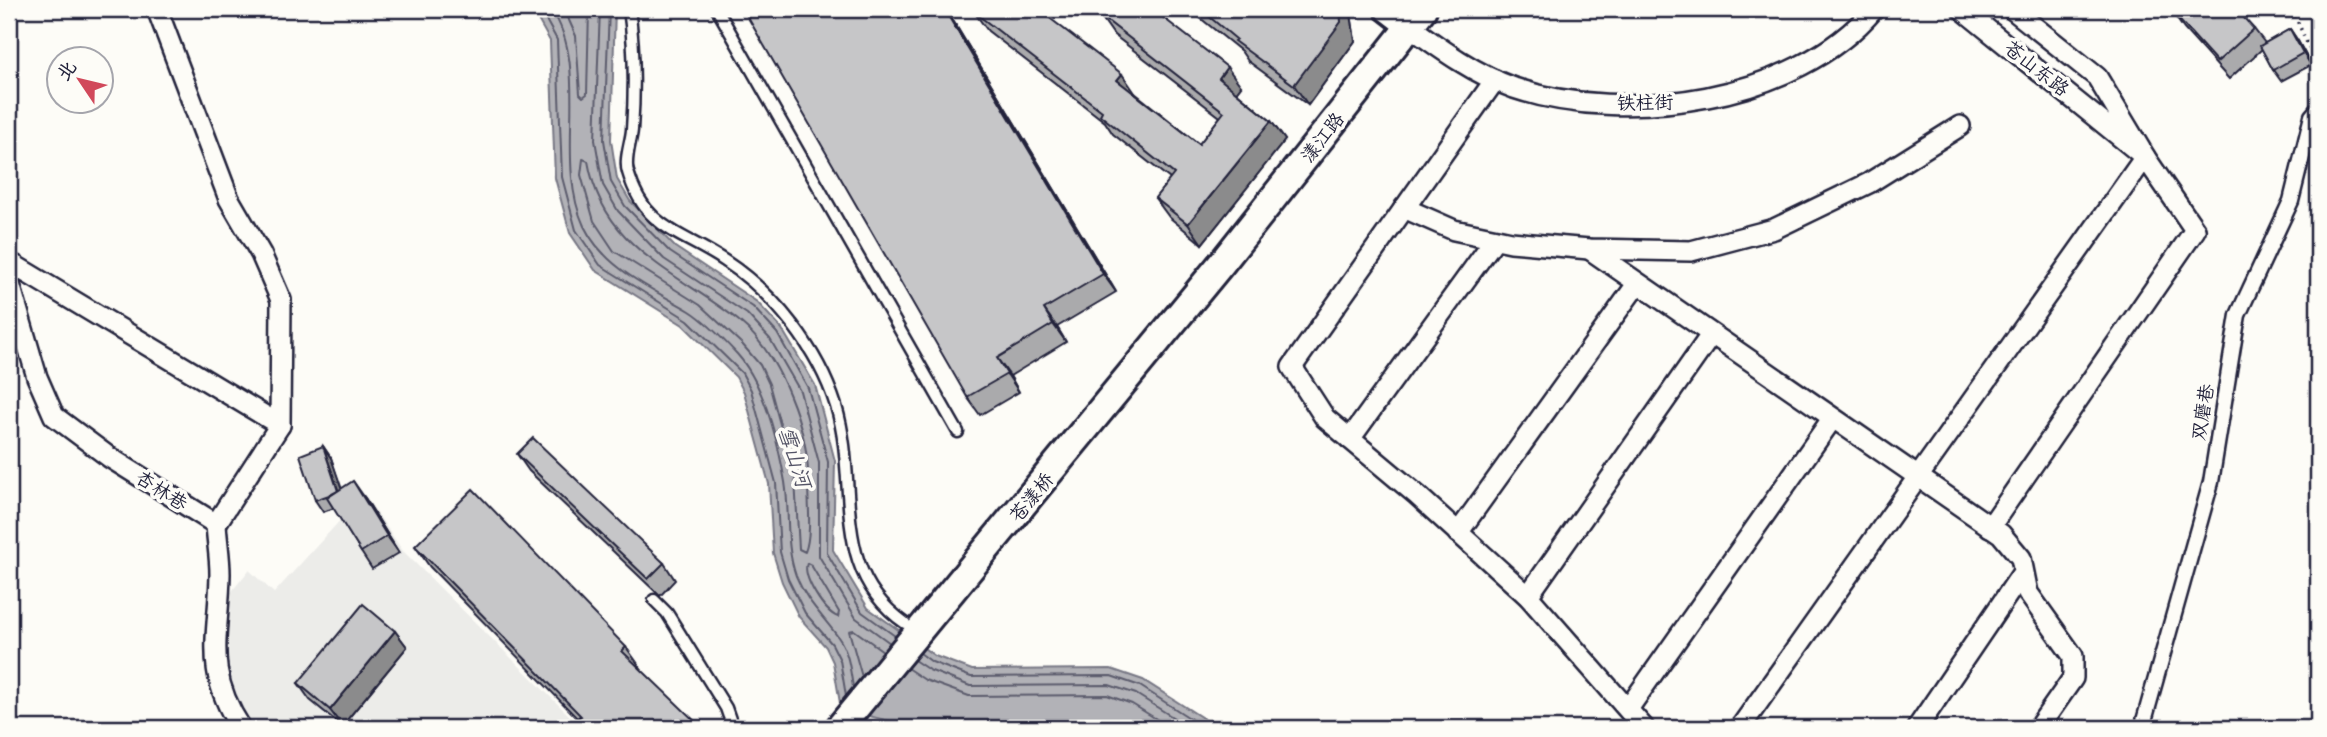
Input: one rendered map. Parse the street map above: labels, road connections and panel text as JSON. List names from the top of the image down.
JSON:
{
  "streets": {
    "main road": ["漾江路", "苍漾桥"],
    "street": [
      "苍山东路",
      "铁柱街",
      "双磨巷",
      "杏林巷"
    ]
  },
  "crossings": [
    ["铁柱街", "漾江路"],
    ["漾江路", "苍漾桥"]
  ],
  "water": ["雪山河"],
  "north": "top left"
}
